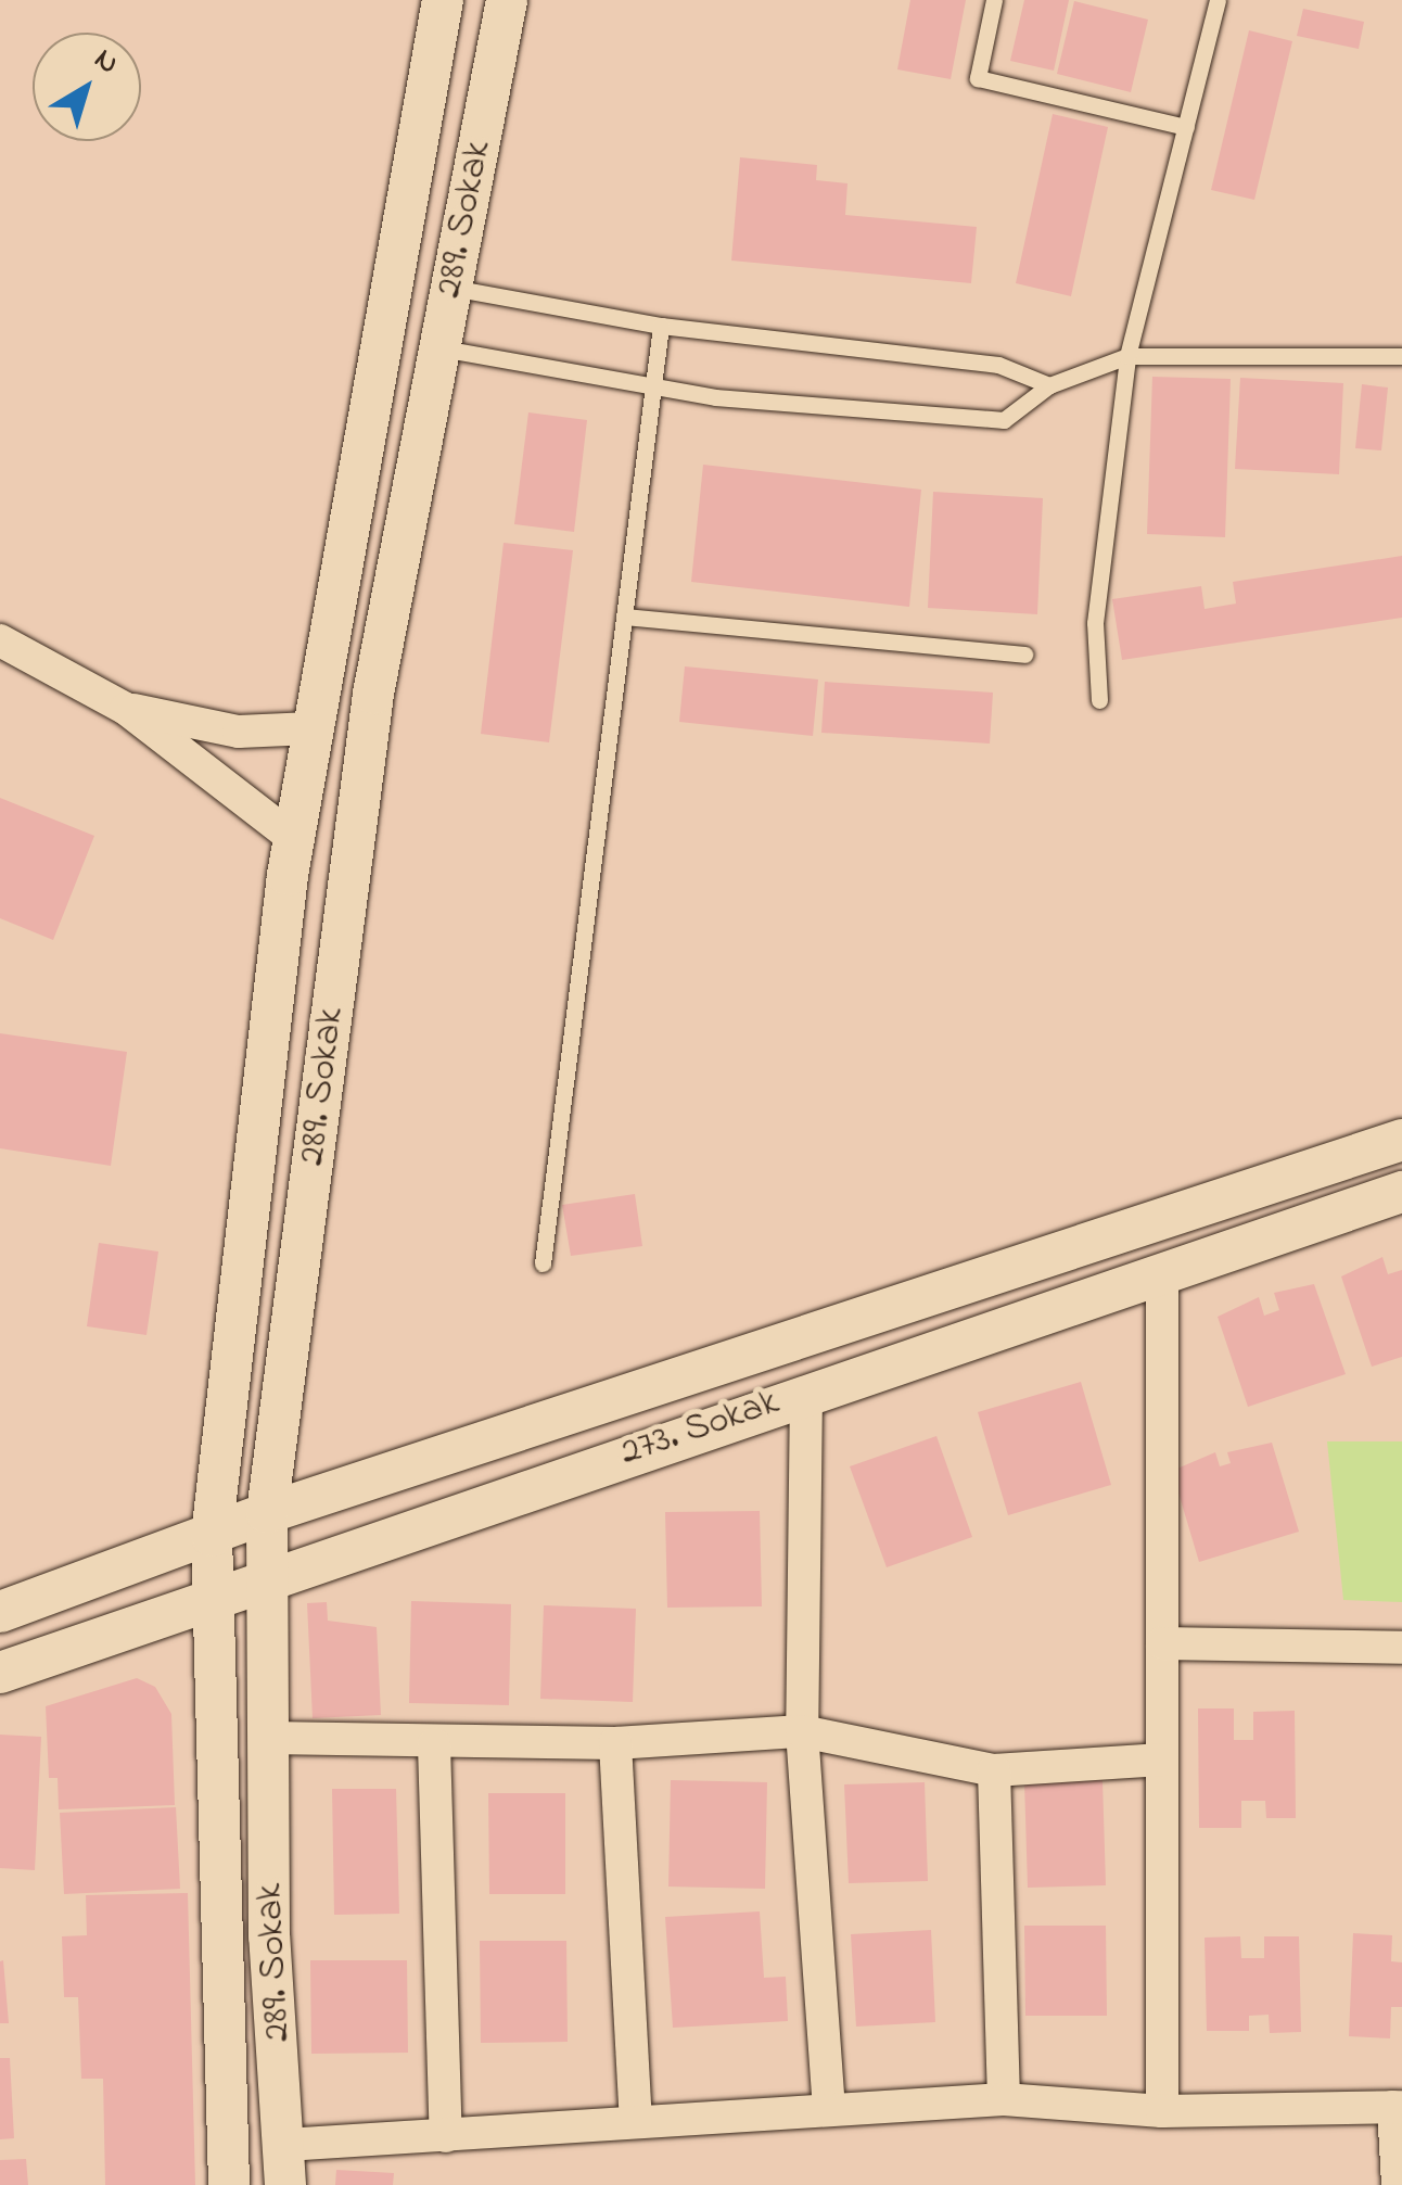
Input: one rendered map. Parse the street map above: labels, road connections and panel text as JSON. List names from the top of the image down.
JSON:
{
  "streets": {
    "street": ["289. Sokak", "273. Sokak"]
  },
  "crossings": [
    ["289. Sokak", "273. Sokak"]
  ],
  "north": "top right"
}
